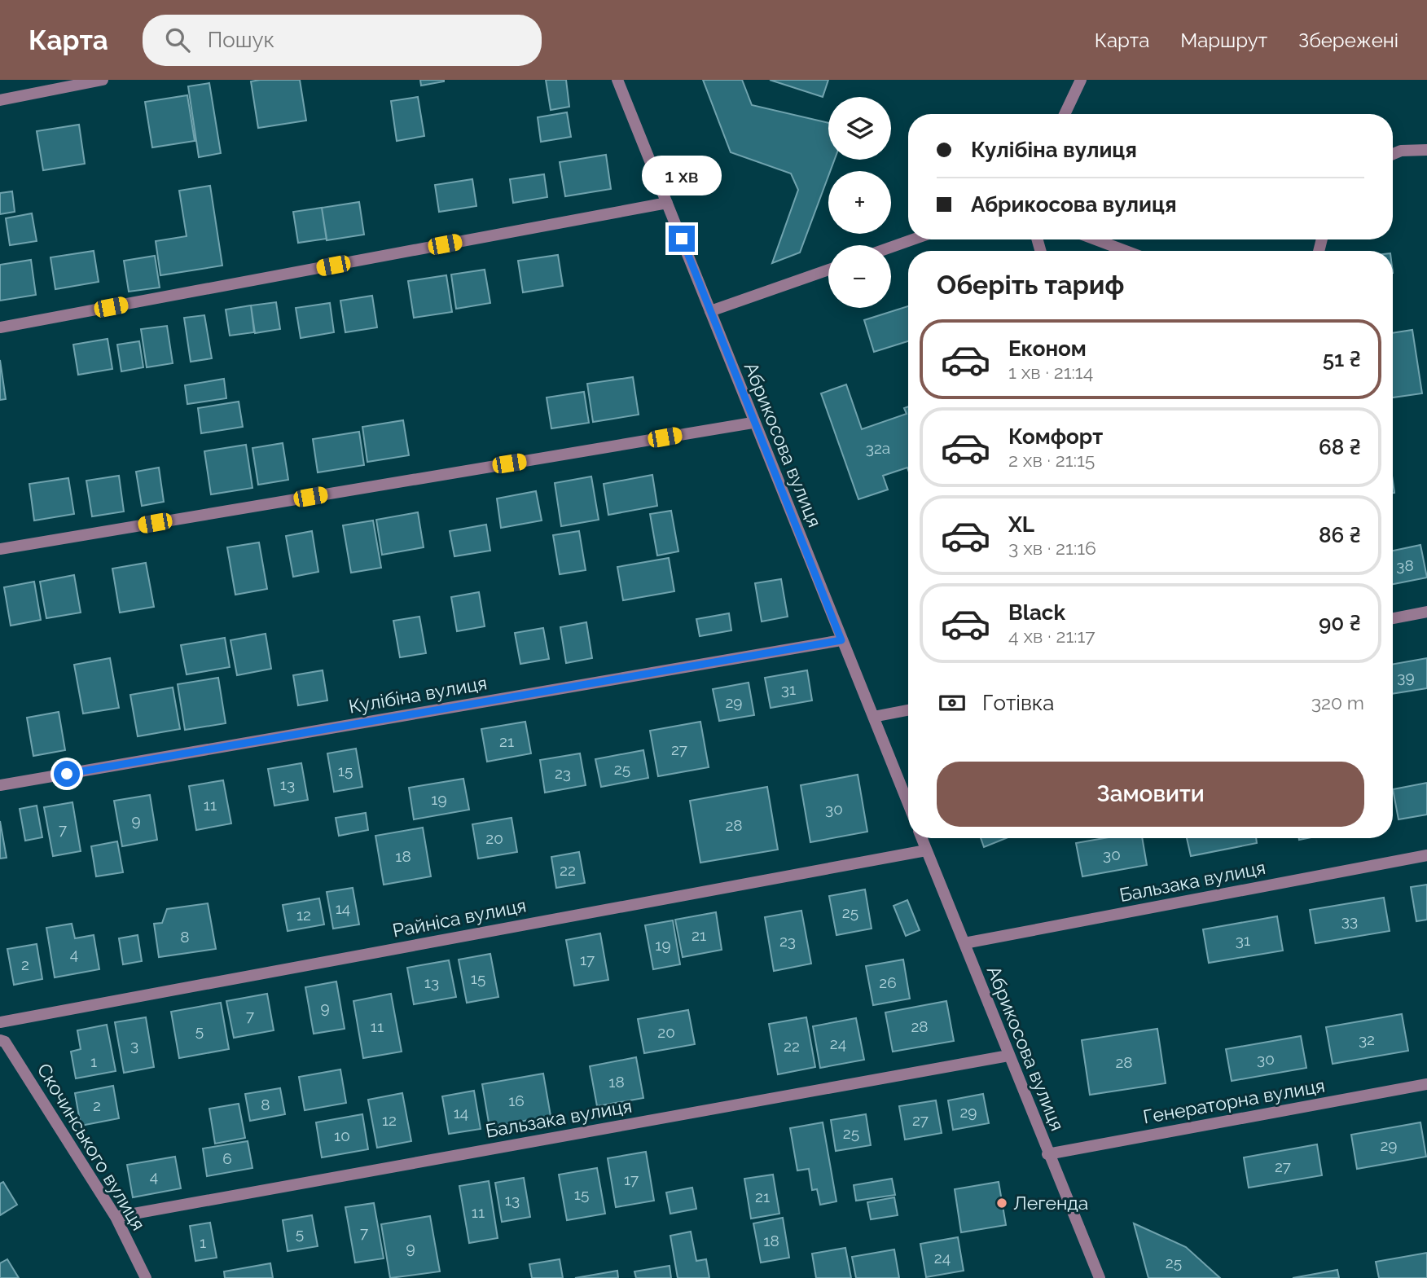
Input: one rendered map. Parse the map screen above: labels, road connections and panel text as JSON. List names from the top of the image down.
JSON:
{
  "streets": {
    "street": [
      "Абрикосова вулиця",
      "Кулібіна вулиця",
      "Бальзака вулиця",
      "Райніса вулиця",
      "Генераторна вулиця",
      "Скочинського вулиця"
    ]
  },
  "crossings": [
    ["Абрикосова вулиця", "Кулібіна вулиця"],
    ["Абрикосова вулиця", "Бальзака вулиця"],
    ["Абрикосова вулиця", "Райніса вулиця"],
    ["Абрикосова вулиця", "Генераторна вулиця"],
    ["Бальзака вулиця", "Скочинського вулиця"]
  ],
  "places": ["Легенда"],
  "house_numbers": [
    "32а",
    "38",
    "39",
    "31",
    "29",
    "21",
    "27",
    "25",
    "15",
    "23",
    "13",
    "19",
    "11",
    "30",
    "9",
    "28",
    "7",
    "20",
    "30",
    "18",
    "22",
    "14",
    "25",
    "12",
    "33",
    "21",
    "8",
    "31",
    "23",
    "19",
    "4",
    "17",
    "2",
    "15",
    "13",
    "26",
    "9",
    "7",
    "11",
    "28",
    "5",
    "20",
    "32",
    "24",
    "3",
    "22",
    "30",
    "1",
    "28",
    "18",
    "16",
    "8",
    "2",
    "29",
    "14",
    "12",
    "27",
    "25",
    "10",
    "29",
    "6",
    "27",
    "4",
    "17",
    "15",
    "21",
    "13",
    "11",
    "7",
    "5",
    "18",
    "1",
    "9",
    "24",
    "25"
  ],
  "page": {
    "header": "Карта",
    "search": "Пошук",
    "nav": ["Карта", "Маршрут", "Збережені"],
    "map_buttons": ["+", "−"],
    "banner": ["Кулібіна вулиця", "Абрикосова вулиця"],
    "bubble": "1 хв",
    "heading": "Оберіть тариф",
    "list": [
      {
        "name": "Економ",
        "note": "1 хв · 21:14",
        "value": "51 ₴"
      },
      {
        "name": "Комфорт",
        "note": "2 хв · 21:15",
        "value": "68 ₴"
      },
      {
        "name": "XL",
        "note": "3 хв · 21:16",
        "value": "86 ₴"
      },
      {
        "name": "Black",
        "note": "4 хв · 21:17",
        "value": "90 ₴"
      }
    ],
    "pay": ["Готівка", "320 m"],
    "buttons": "Замовити"
  }
}
